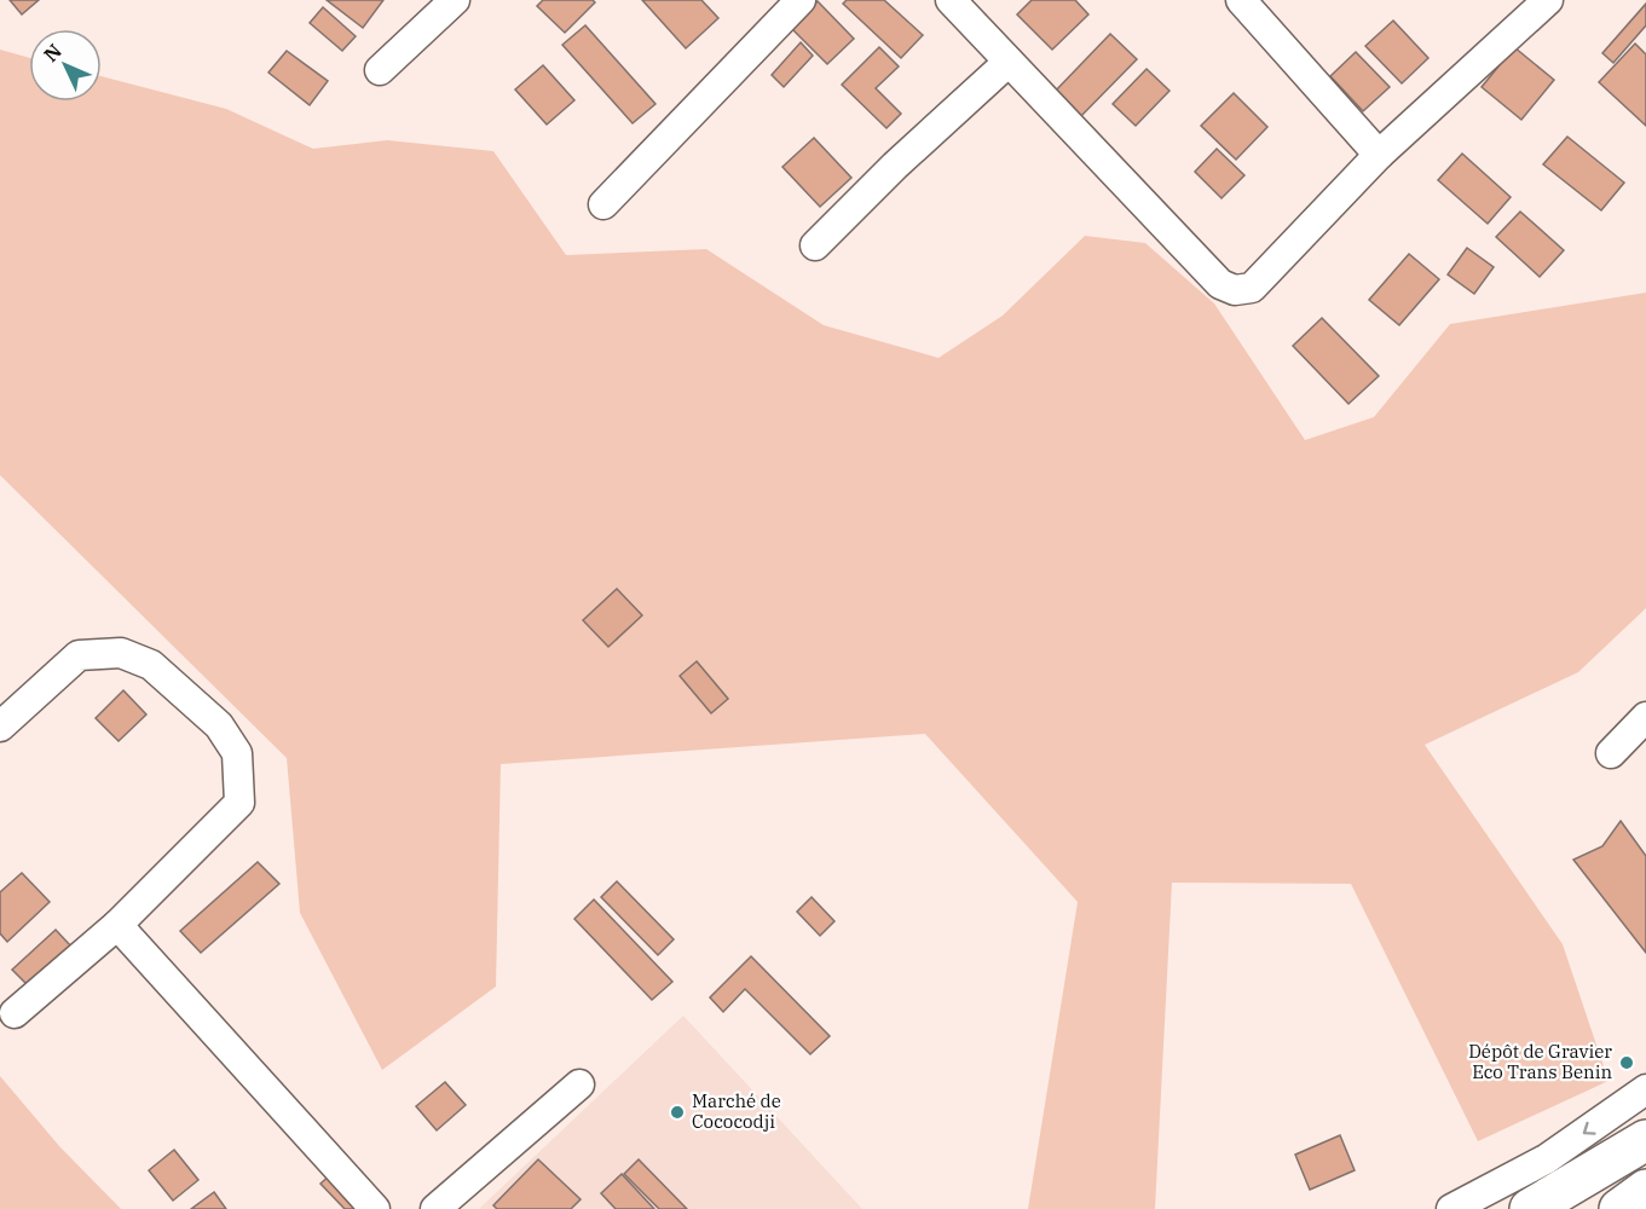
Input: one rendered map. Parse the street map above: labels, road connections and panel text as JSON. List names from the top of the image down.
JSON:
{
  "places": ["Dépôt de Gravier Eco Trans Benin", "Marché de Cococodji"],
  "north": "top left"
}
